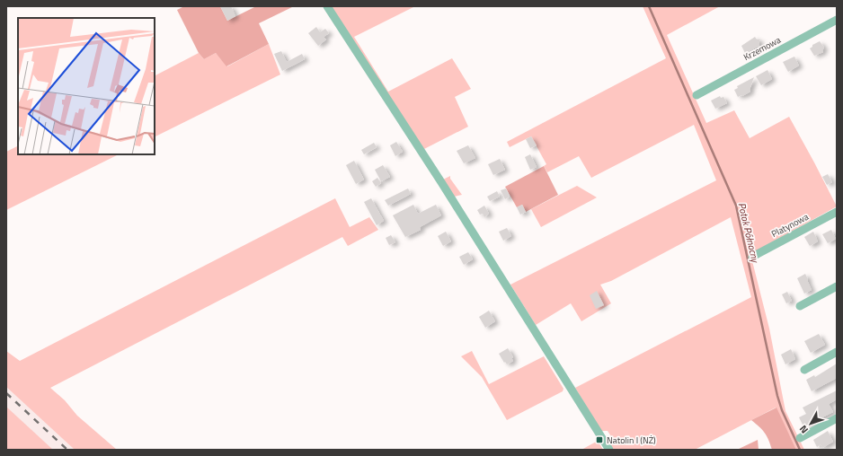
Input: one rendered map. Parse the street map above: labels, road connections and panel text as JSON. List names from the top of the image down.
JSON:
{
  "streets": {
    "street": ["Krzemowa", "Platynowa"]
  },
  "water": ["Potok Północny"],
  "places": {
    "transit": ["Natolin I (NŻ)"]
  },
  "north": "bottom left"
}
